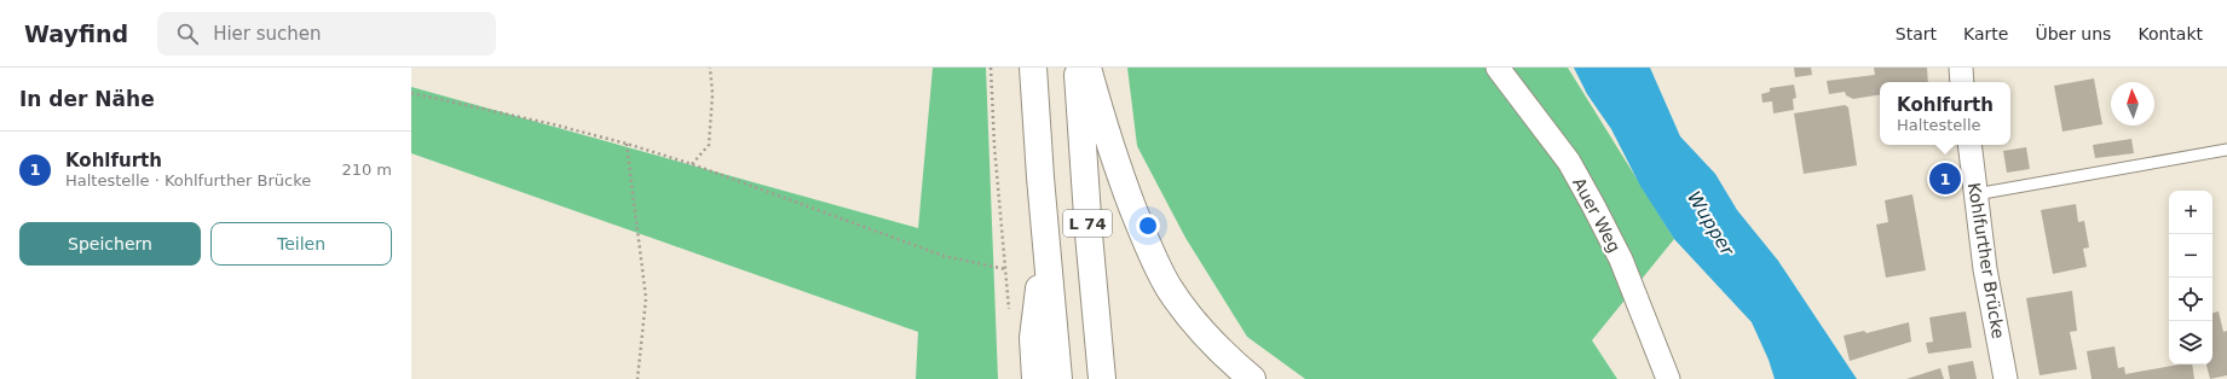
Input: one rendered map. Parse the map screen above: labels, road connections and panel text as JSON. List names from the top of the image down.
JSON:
{
  "streets": {
    "highway": ["L 74"],
    "street": ["Auer Weg", "Kohlfurther Brücke"]
  },
  "water": ["Wupper"],
  "north": "top",
  "page": {
    "header": "Wayfind",
    "search": "Hier suchen",
    "nav": [
      "Start",
      "Karte",
      "Über uns",
      "Kontakt"
    ],
    "heading": "In der Nähe",
    "popup": ["Kohlfurth", "Haltestelle"],
    "list": [
      {
        "mark": "1",
        "name": "Kohlfurth",
        "note": "Haltestelle · Kohlfurther Brücke",
        "value": "210 m"
      }
    ],
    "pins": "1",
    "map_buttons": ["+", "−"],
    "buttons": ["Speichern", "Teilen"]
  }
}
